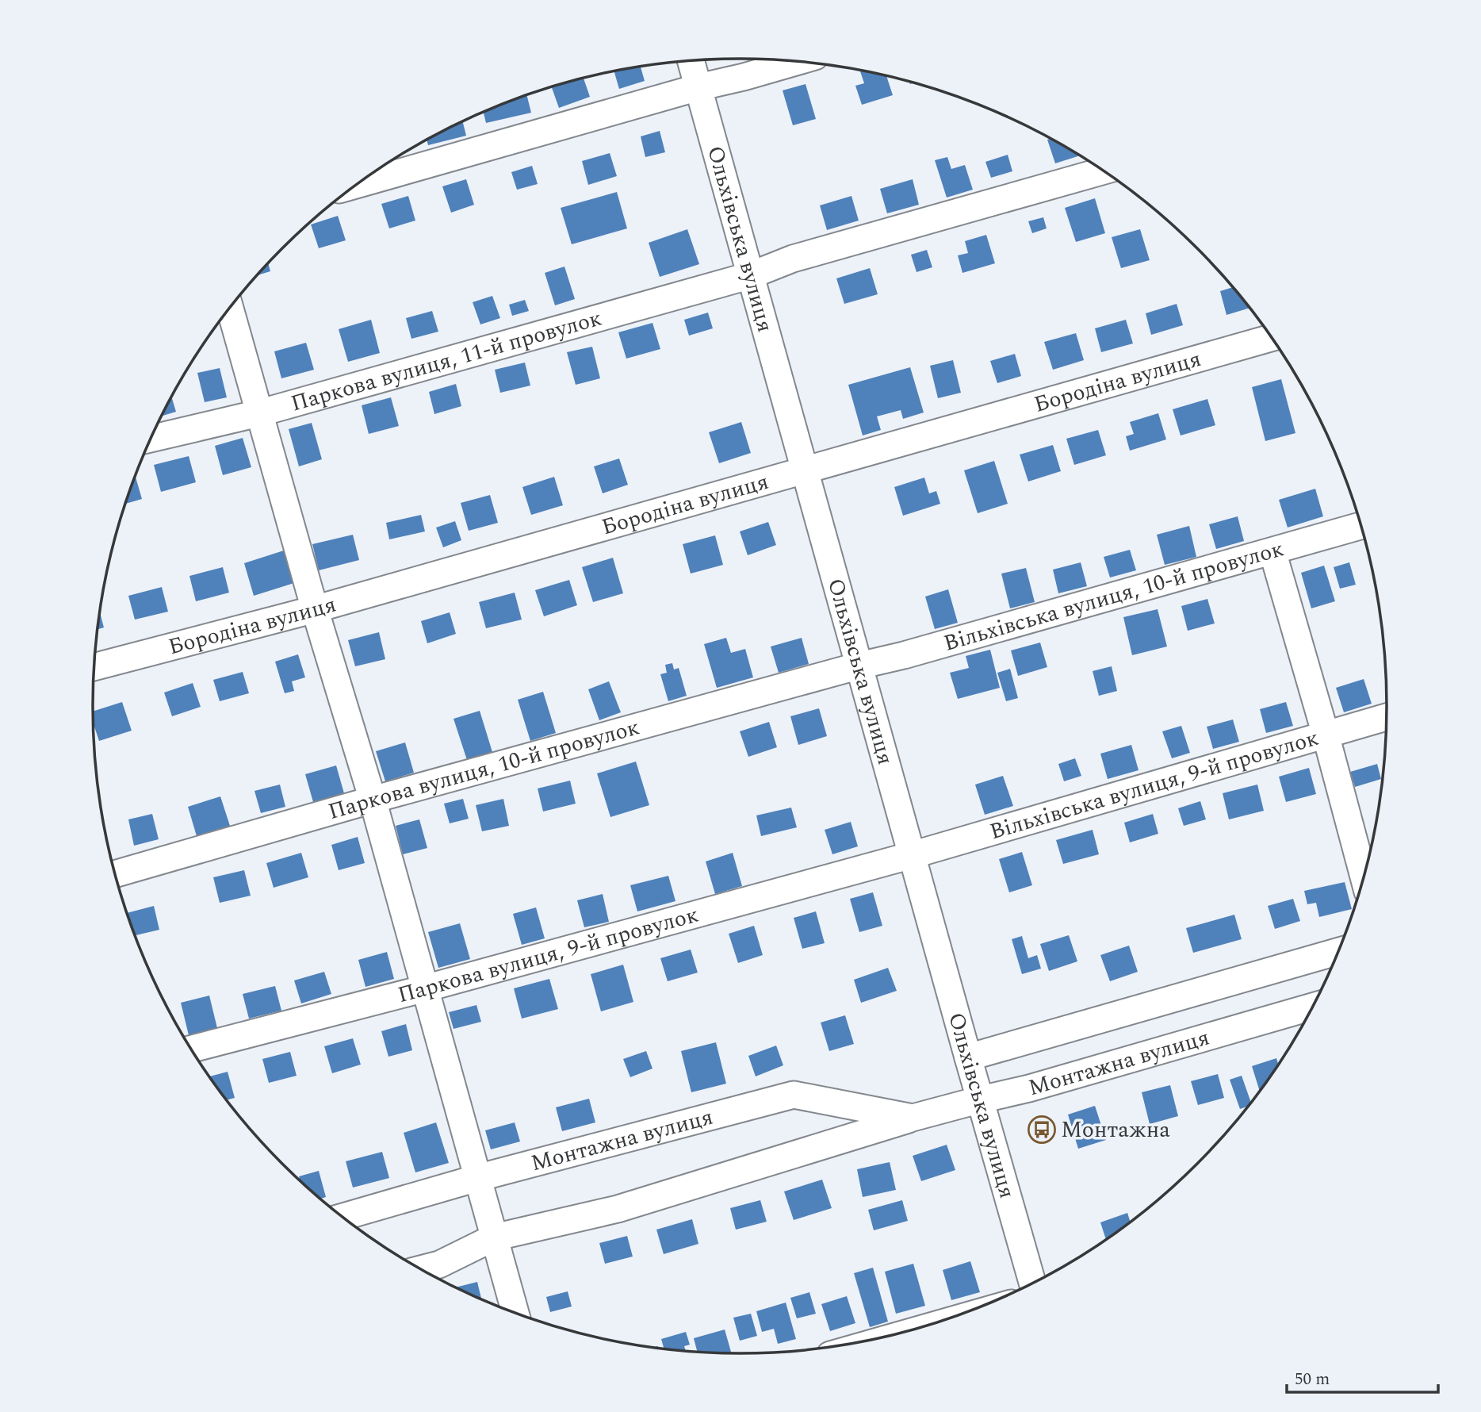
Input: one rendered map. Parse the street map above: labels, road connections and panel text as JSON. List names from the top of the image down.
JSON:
{
  "streets": {
    "street": [
      "Ольхівська вулиця",
      "Паркова вулиця, 11-й провулок",
      "Бородіна вулиця",
      "Вільхівська вулиця, 10-й провулок",
      "Паркова вулиця, 10-й провулок",
      "Вільхівська вулиця, 9-й провулок",
      "Паркова вулиця, 9-й провулок",
      "Монтажна вулиця"
    ]
  },
  "crossings": [
    ["Ольхівська вулиця", "Паркова вулиця, 11-й провулок"],
    ["Ольхівська вулиця", "Бородіна вулиця"],
    ["Ольхівська вулиця", "Вільхівська вулиця, 10-й провулок"],
    ["Ольхівська вулиця", "Паркова вулиця, 10-й провулок"],
    ["Ольхівська вулиця", "Вільхівська вулиця, 9-й провулок"],
    ["Ольхівська вулиця", "Паркова вулиця, 9-й провулок"],
    ["Ольхівська вулиця", "Монтажна вулиця"],
    ["Вільхівська вулиця, 10-й провулок", "Паркова вулиця, 10-й провулок"],
    ["Вільхівська вулиця, 9-й провулок", "Паркова вулиця, 9-й провулок"]
  ],
  "places": {
    "bus stop": ["Монтажна"]
  },
  "scale_bar": "50 m"
}
